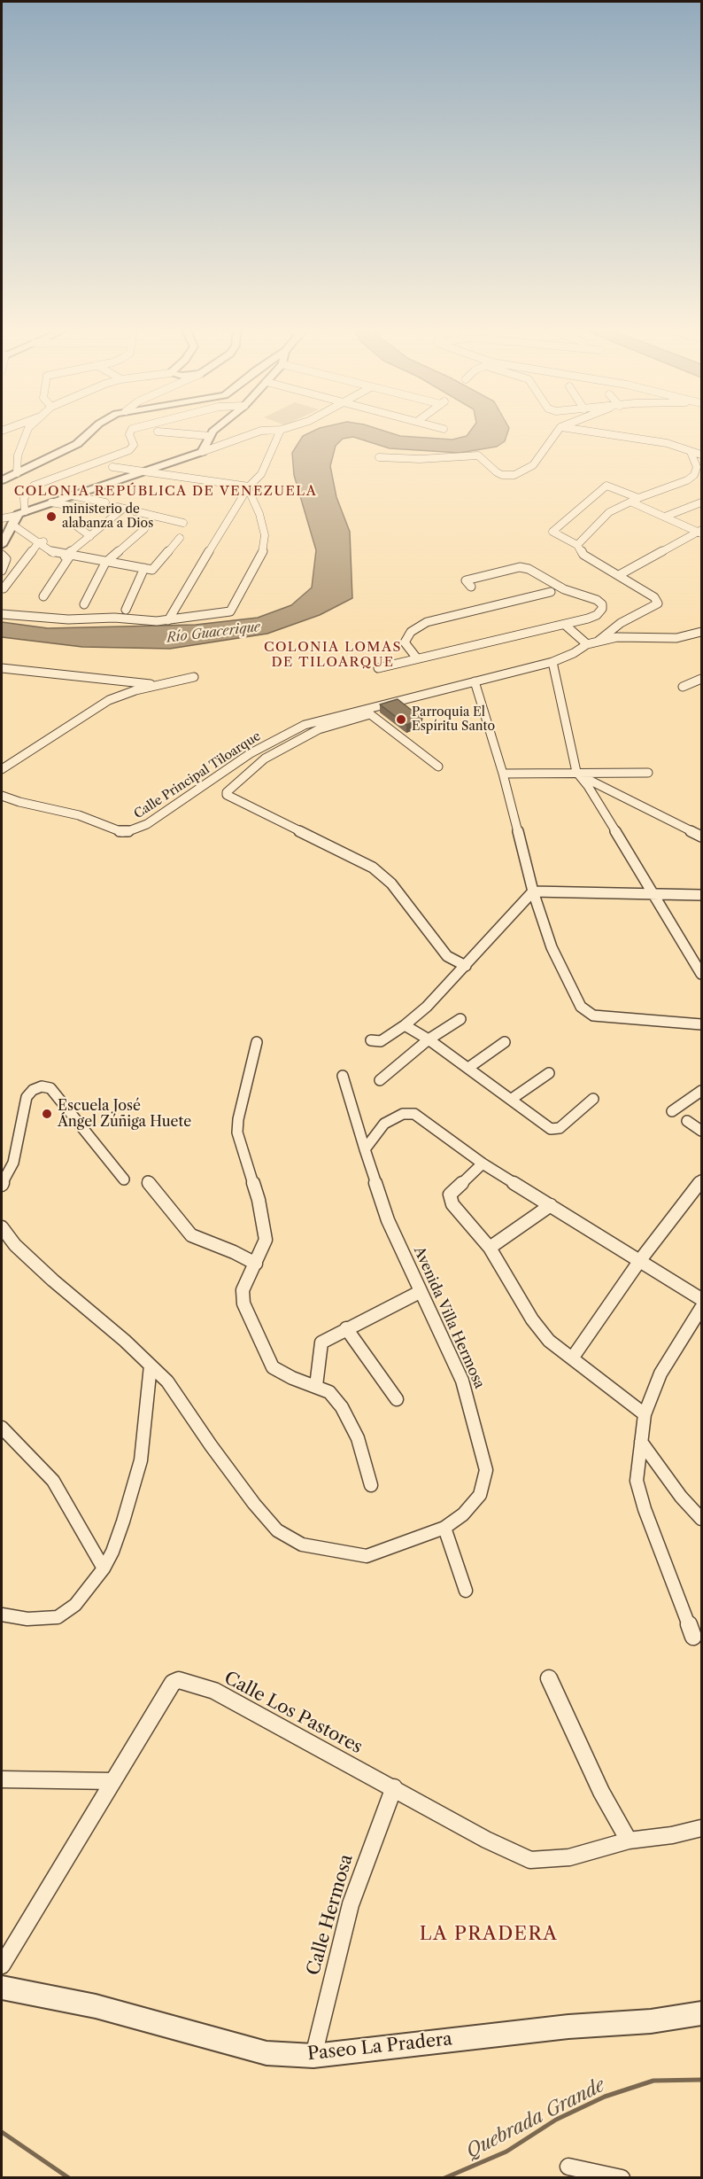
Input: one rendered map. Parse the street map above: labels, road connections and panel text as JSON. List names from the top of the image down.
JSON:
{
  "streets": {
    "street": [
      "Calle Principal Tiloarque",
      "Avenida Villa Hermosa",
      "Calle Los Pastores",
      "Calle Hermosa",
      "Paseo La Pradera"
    ]
  },
  "crossings": [
    ["Calle Los Pastores", "Calle Hermosa"],
    ["Calle Hermosa", "Paseo La Pradera"]
  ],
  "districts": ["COLONIA REPÚBLICA DE VENEZUELA", "COLONIA LOMAS DE TILOARQUE", "LA PRADERA"],
  "water": ["Río Guacerique", "Quebrada Grande"],
  "places": ["ministerio de alabanza a Dios", "Parroquia El Espíritu Santo", "Escuela José Ángel Zúñiga Huete"]
}
